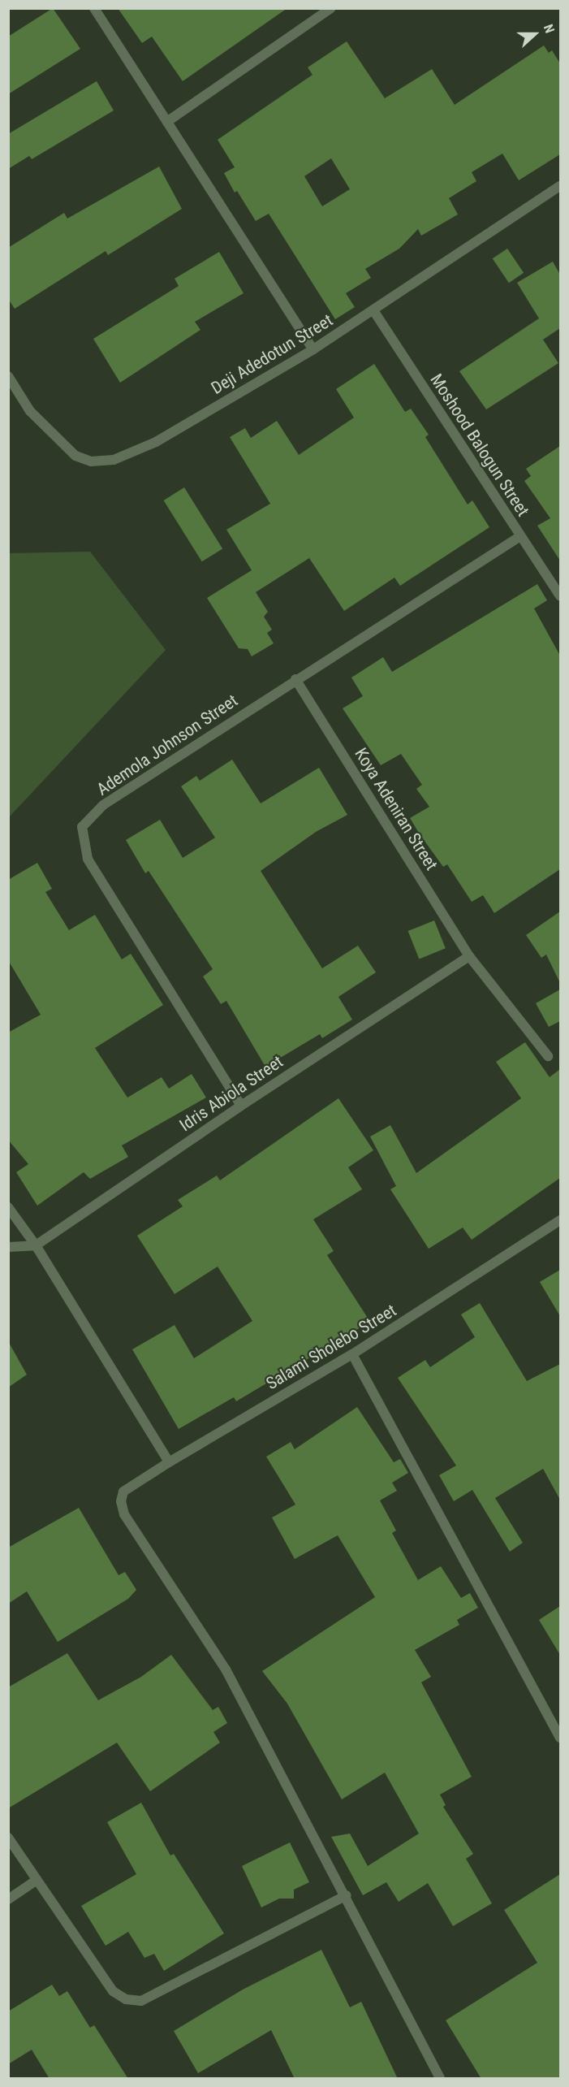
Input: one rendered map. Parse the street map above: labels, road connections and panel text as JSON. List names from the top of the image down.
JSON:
{
  "streets": {
    "street": [
      "Deji Adedotun Street",
      "Moshood Balogun Street",
      "Ademola Johnson Street",
      "Koya Adeniran Street",
      "Idris Abiola Street",
      "Salami Sholebo Street"
    ]
  },
  "crossings": [
    ["Deji Adedotun Street", "Moshood Balogun Street"],
    ["Moshood Balogun Street", "Ademola Johnson Street"],
    ["Ademola Johnson Street", "Koya Adeniran Street"],
    ["Ademola Johnson Street", "Idris Abiola Street"],
    ["Koya Adeniran Street", "Idris Abiola Street"]
  ],
  "north": "right"
}
